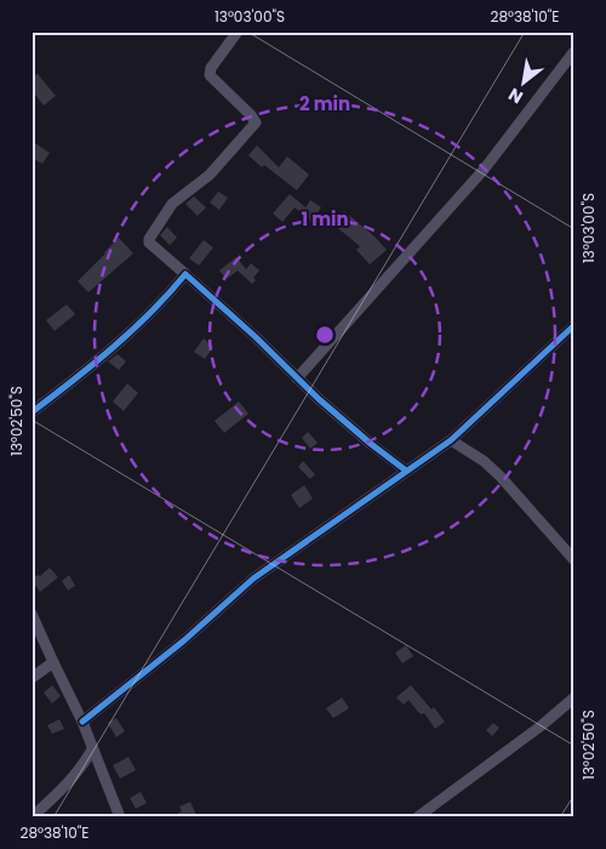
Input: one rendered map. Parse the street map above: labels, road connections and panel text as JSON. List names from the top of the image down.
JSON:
{
  "north": "bottom left",
  "coordinates": ["13°03'00\"S", "28°38'10\"E", "13°02'50\"S"],
  "rings": ["2 min", "1 min"]
}
